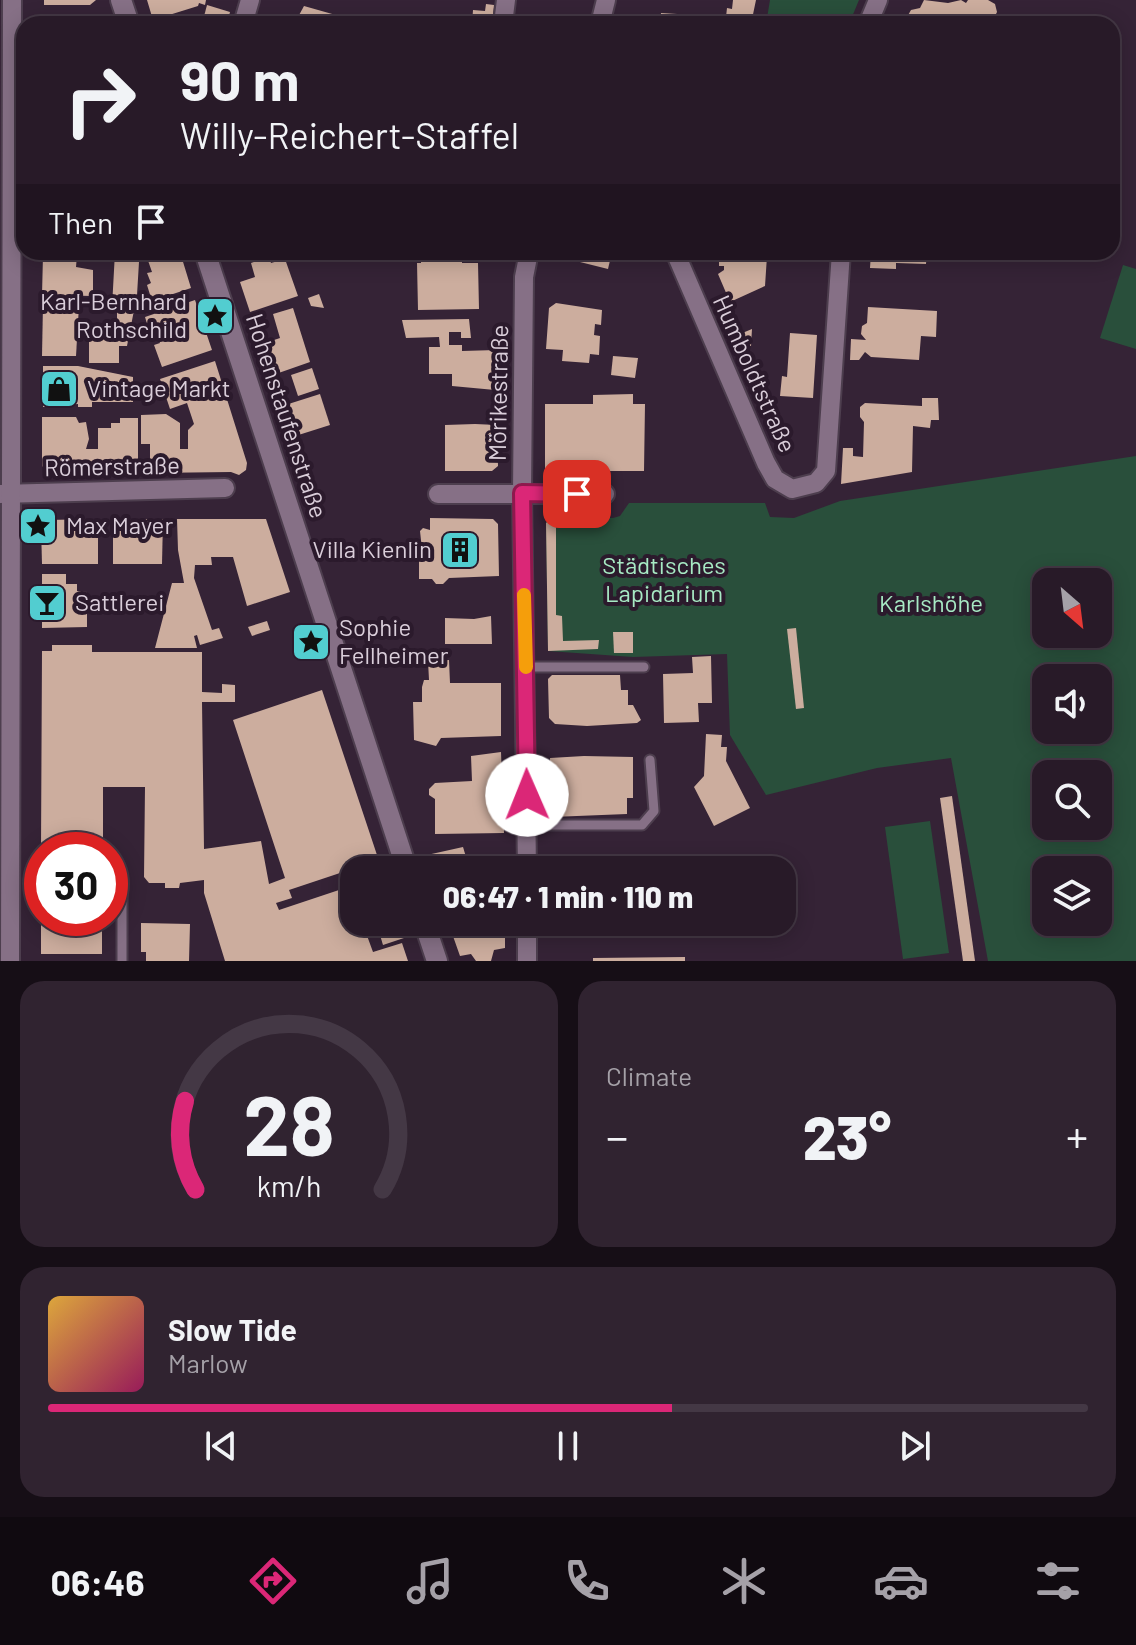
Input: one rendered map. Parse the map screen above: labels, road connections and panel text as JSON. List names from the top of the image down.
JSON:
{
  "streets": {
    "street": [
      "Humboldtstraße",
      "Mörikestraße",
      "Hohenstaufenstraße",
      "Römerstraße"
    ]
  },
  "parks": ["Städtisches Lapidarium", "Karlshöhe"],
  "places": {
    "place": ["Karl-Bernhard Rothschild", "Max Mayer", "Sophie Fellheimer"],
    "shop": ["Vintage Markt"],
    "building": ["Villa Kienlin"],
    "bar": ["Sattlerei"]
  },
  "north": "bottom right",
  "page": {
    "turn": ["90 m", "Willy-Reichert-Staffel"],
    "then": "Then",
    "limit": "30",
    "trip": "06:47 · 1 min · 110 m",
    "tile": "Climate",
    "heat": ["−", "23°", "+"],
    "song": ["Slow Tide", "Marlow"],
    "tabs": "06:46",
    "gauge": ["28", "km/h"]
  }
}
